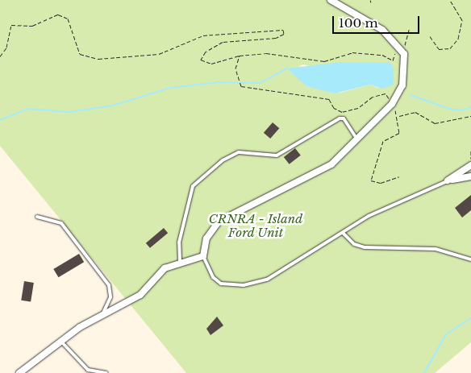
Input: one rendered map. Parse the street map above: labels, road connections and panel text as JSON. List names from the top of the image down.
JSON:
{
  "parks": ["CRNRA - Island Ford Unit"],
  "scale_bar": "100 m"
}
